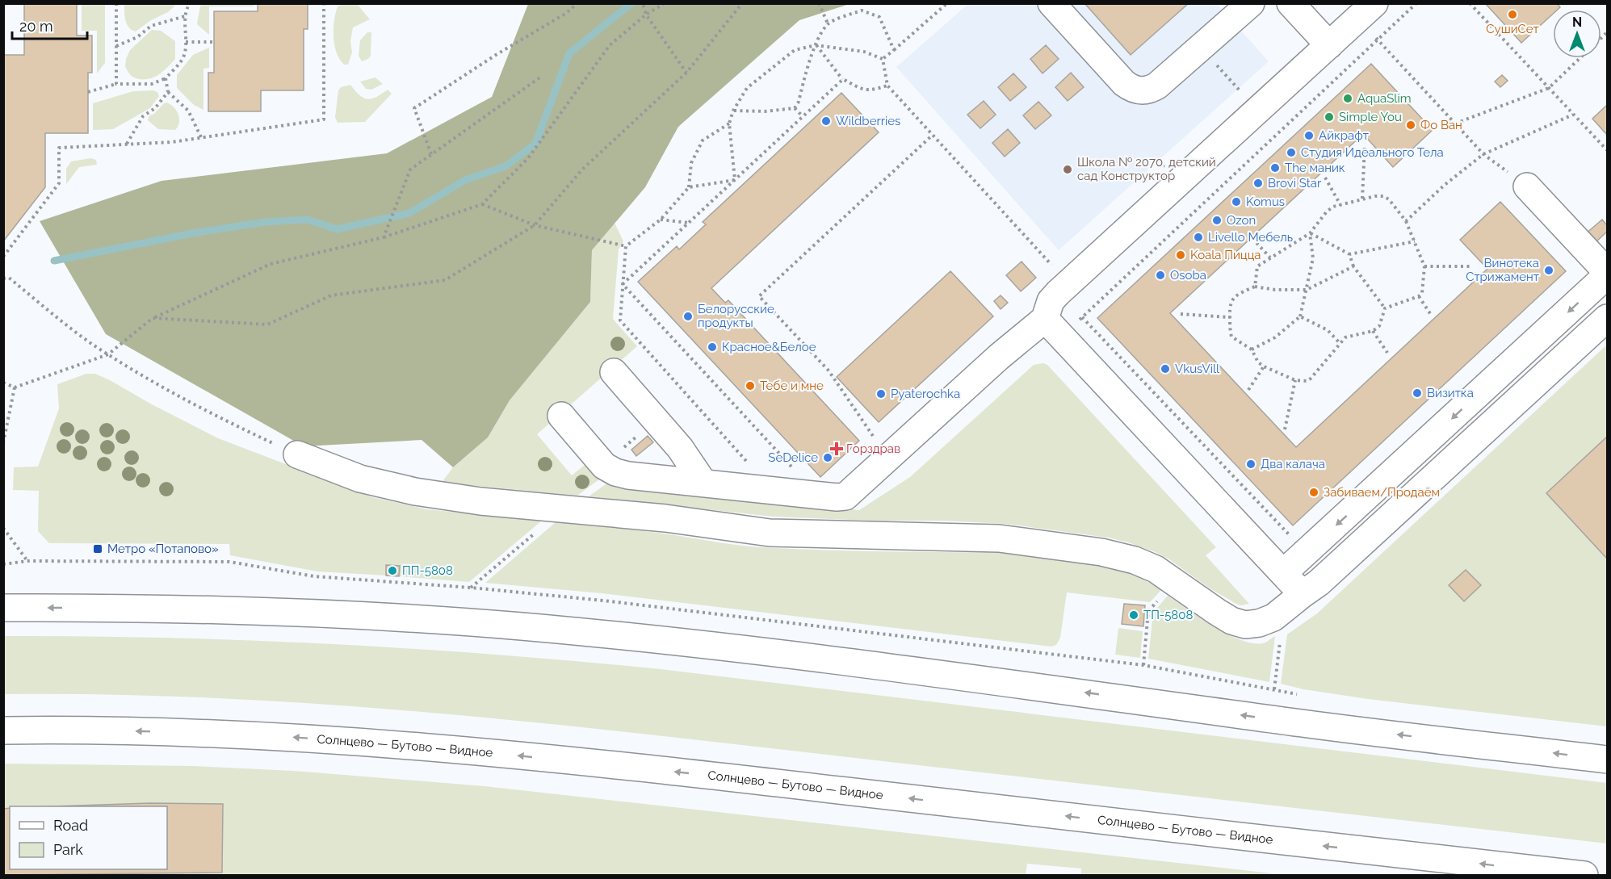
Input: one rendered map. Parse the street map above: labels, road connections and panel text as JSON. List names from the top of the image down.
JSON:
{
  "streets": {
    "main road": ["Солнцево — Бутово — Видное"]
  },
  "places": {
    "other": [
      "СушиСет",
      "AquaSlim",
      "Simple You",
      "Wildberries",
      "Фо Ван",
      "Айкрафт",
      "Студия Идеального Тела",
      "The маник",
      "Школа № 2070, детский сад Конструктор",
      "Brovi Star",
      "Komus",
      "Ozon",
      "Livello Мебель",
      "Koala Пицца",
      "Винотека Стрижамент",
      "Osoba",
      "Белорусские продукты",
      "Красное&Белое",
      "VkusVill",
      "Тебе и мне",
      "Визитка",
      "Pyaterochka",
      "SeDelice",
      "Два калача",
      "Забиваем/Продаём",
      "ПП-5808",
      "ТП-5808"
    ],
    "health": ["Горздрав"],
    "transit": ["Метро «Потапово»"]
  },
  "legend": ["Road", "Park"],
  "scale_bar": "20 m",
  "north": "top"
}
